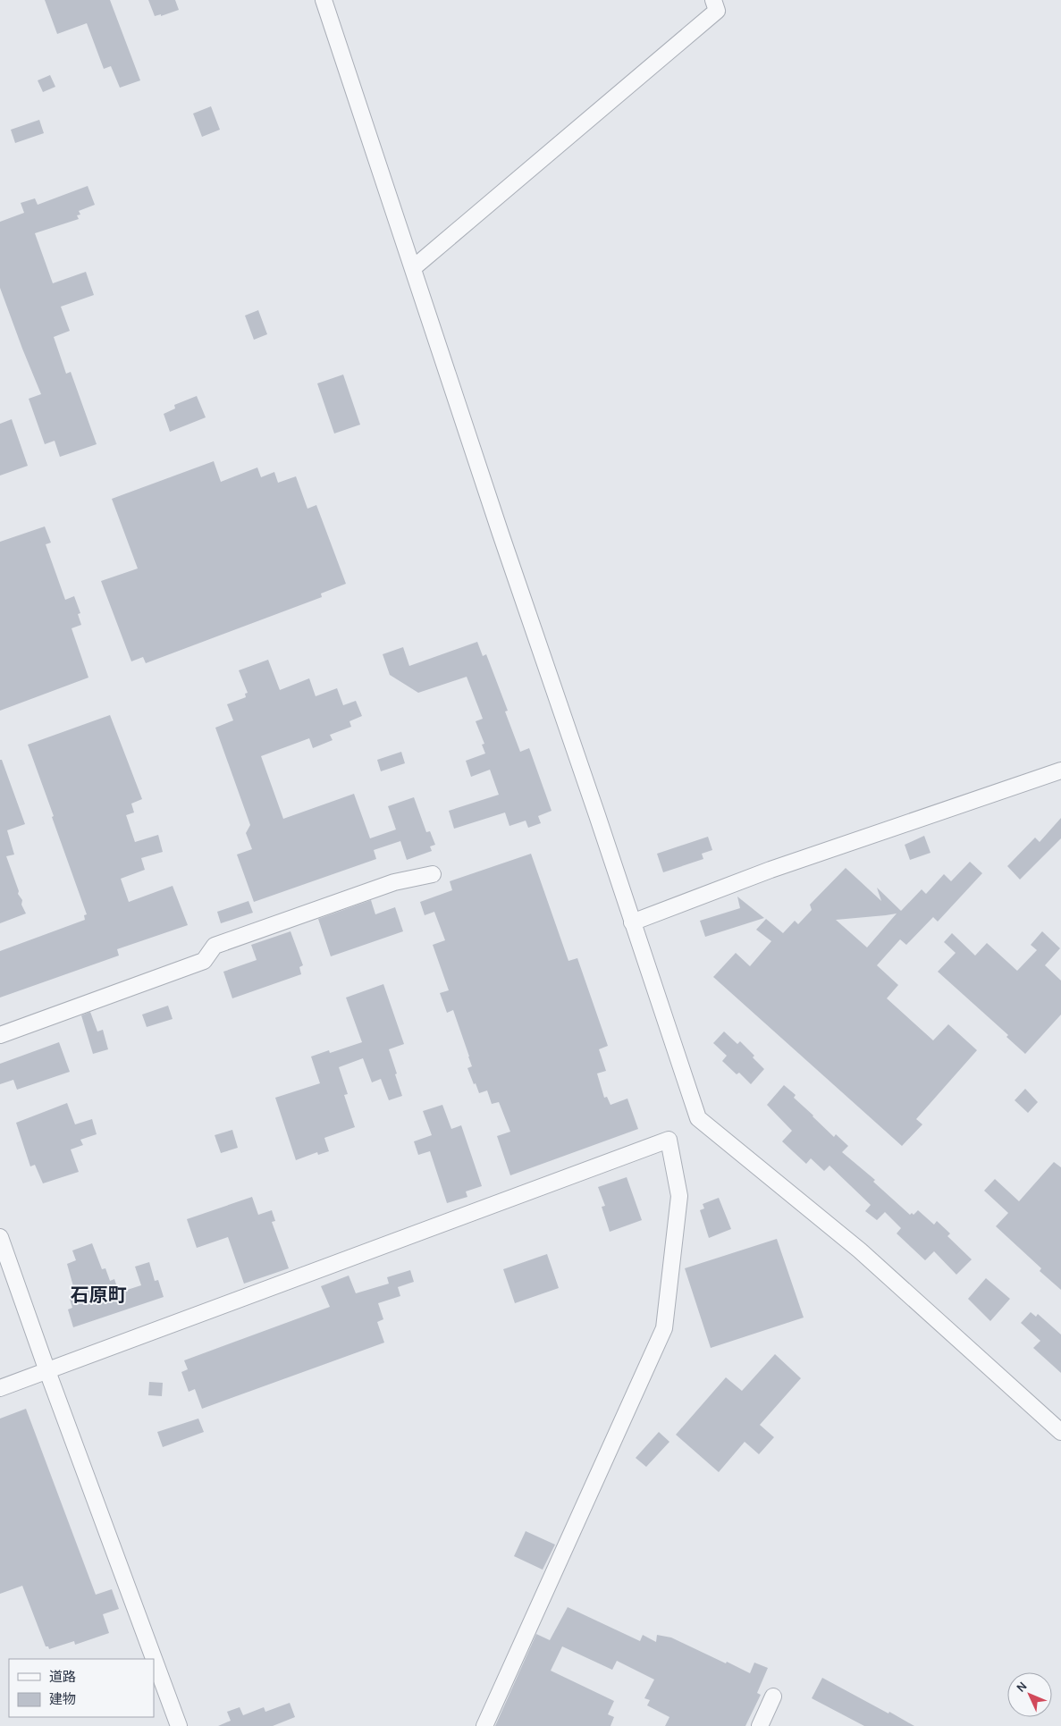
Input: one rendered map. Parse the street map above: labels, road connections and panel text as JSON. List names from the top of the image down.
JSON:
{
  "districts": ["石原町"],
  "legend": ["道路", "建物"],
  "north": "top left"
}
